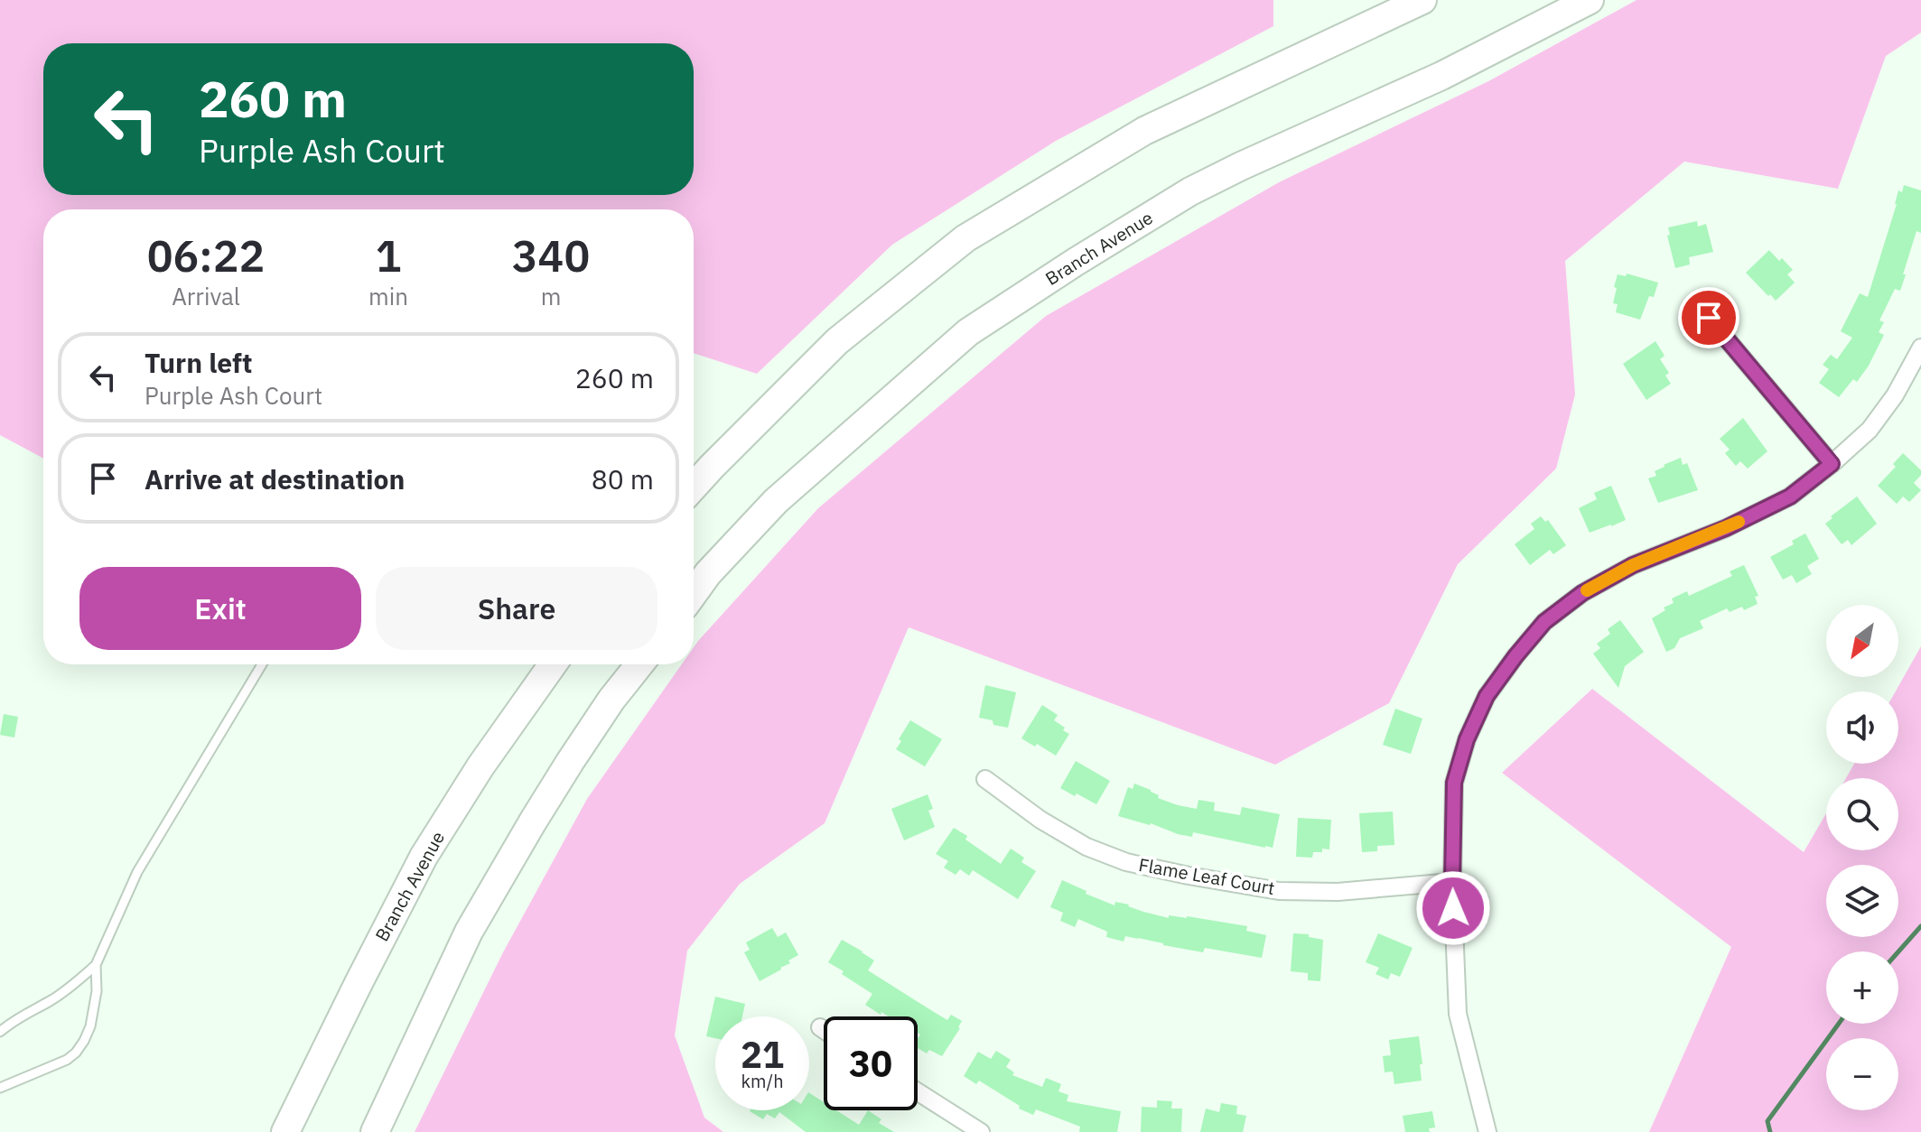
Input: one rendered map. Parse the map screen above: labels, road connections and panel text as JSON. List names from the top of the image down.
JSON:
{
  "streets": {
    "highway": ["Branch Avenue"],
    "street": ["Flame Leaf Court"]
  },
  "north": "bottom left",
  "page": {
    "turn": ["260 m", "Purple Ash Court"],
    "eta": [
      "06:22",
      "Arrival",
      "1",
      "min",
      "340",
      "m"
    ],
    "list": [
      {
        "name": "Turn left",
        "note": "Purple Ash Court",
        "value": "260 m"
      },
      {
        "name": "Arrive at destination",
        "value": "80 m"
      }
    ],
    "buttons": ["Exit", "Share"],
    "map_buttons": ["+", "−"],
    "speed": "21 km/h",
    "limit": "30"
  }
}
